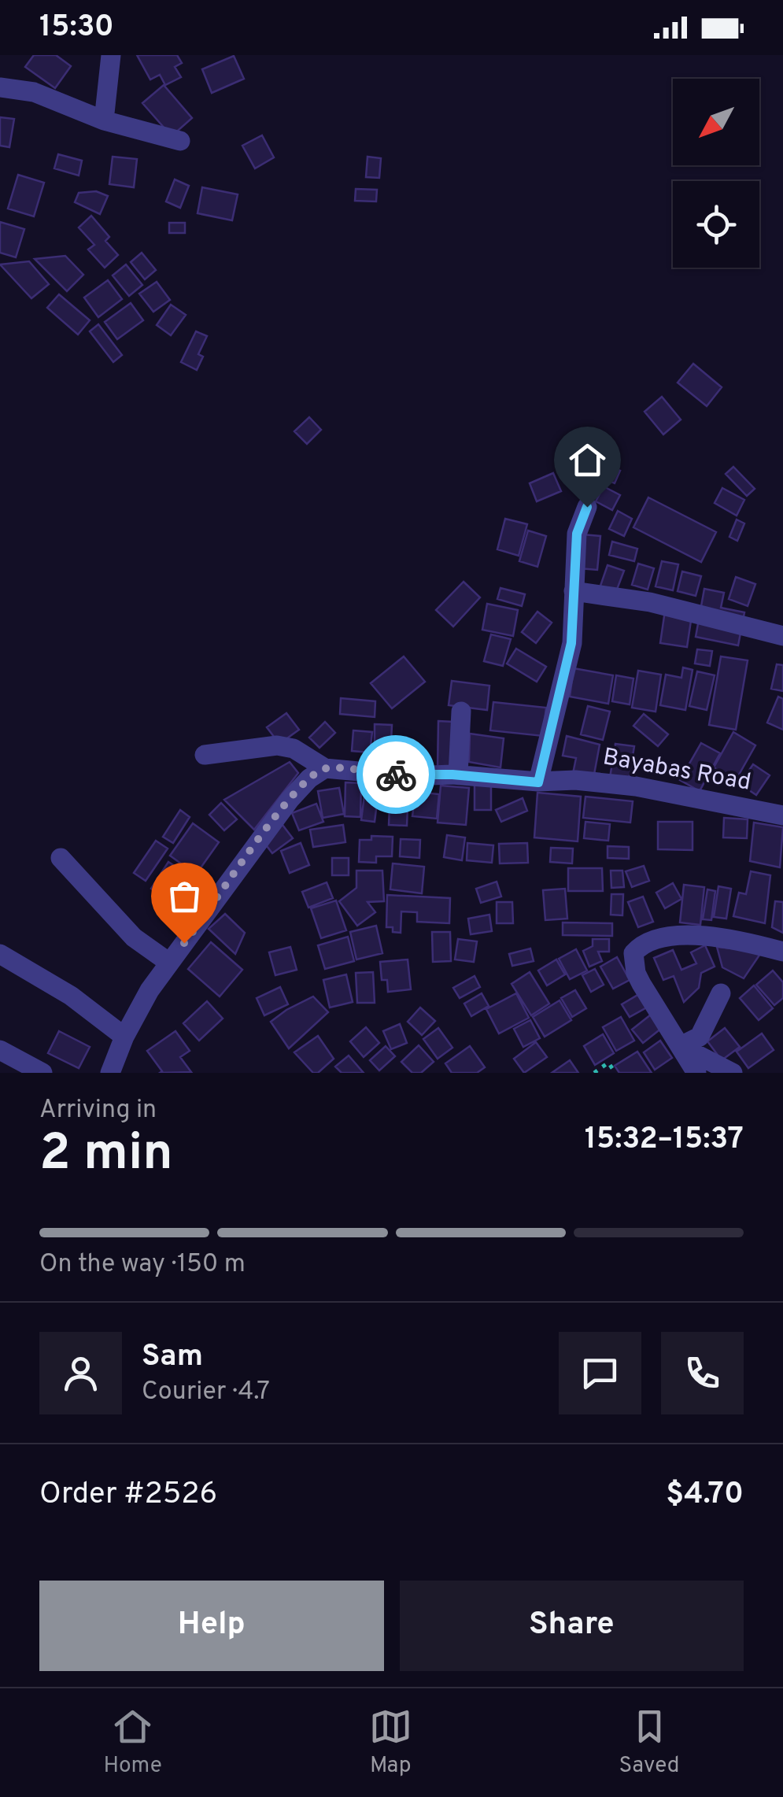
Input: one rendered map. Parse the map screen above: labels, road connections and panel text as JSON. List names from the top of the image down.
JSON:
{
  "streets": {
    "street": ["Bayabas Road"]
  },
  "north": "bottom left",
  "page": {
    "status": "15:30",
    "heading": ["2 min", "Arriving in", "15:32–15:37"],
    "panel": [
      "Sam",
      "Courier · 4.7",
      "Order #2526",
      "$4.70"
    ],
    "bar": "On the way · 150 m",
    "buttons": ["Help", "Share"],
    "tabs": ["Home", "Map", "Saved"]
  }
}
